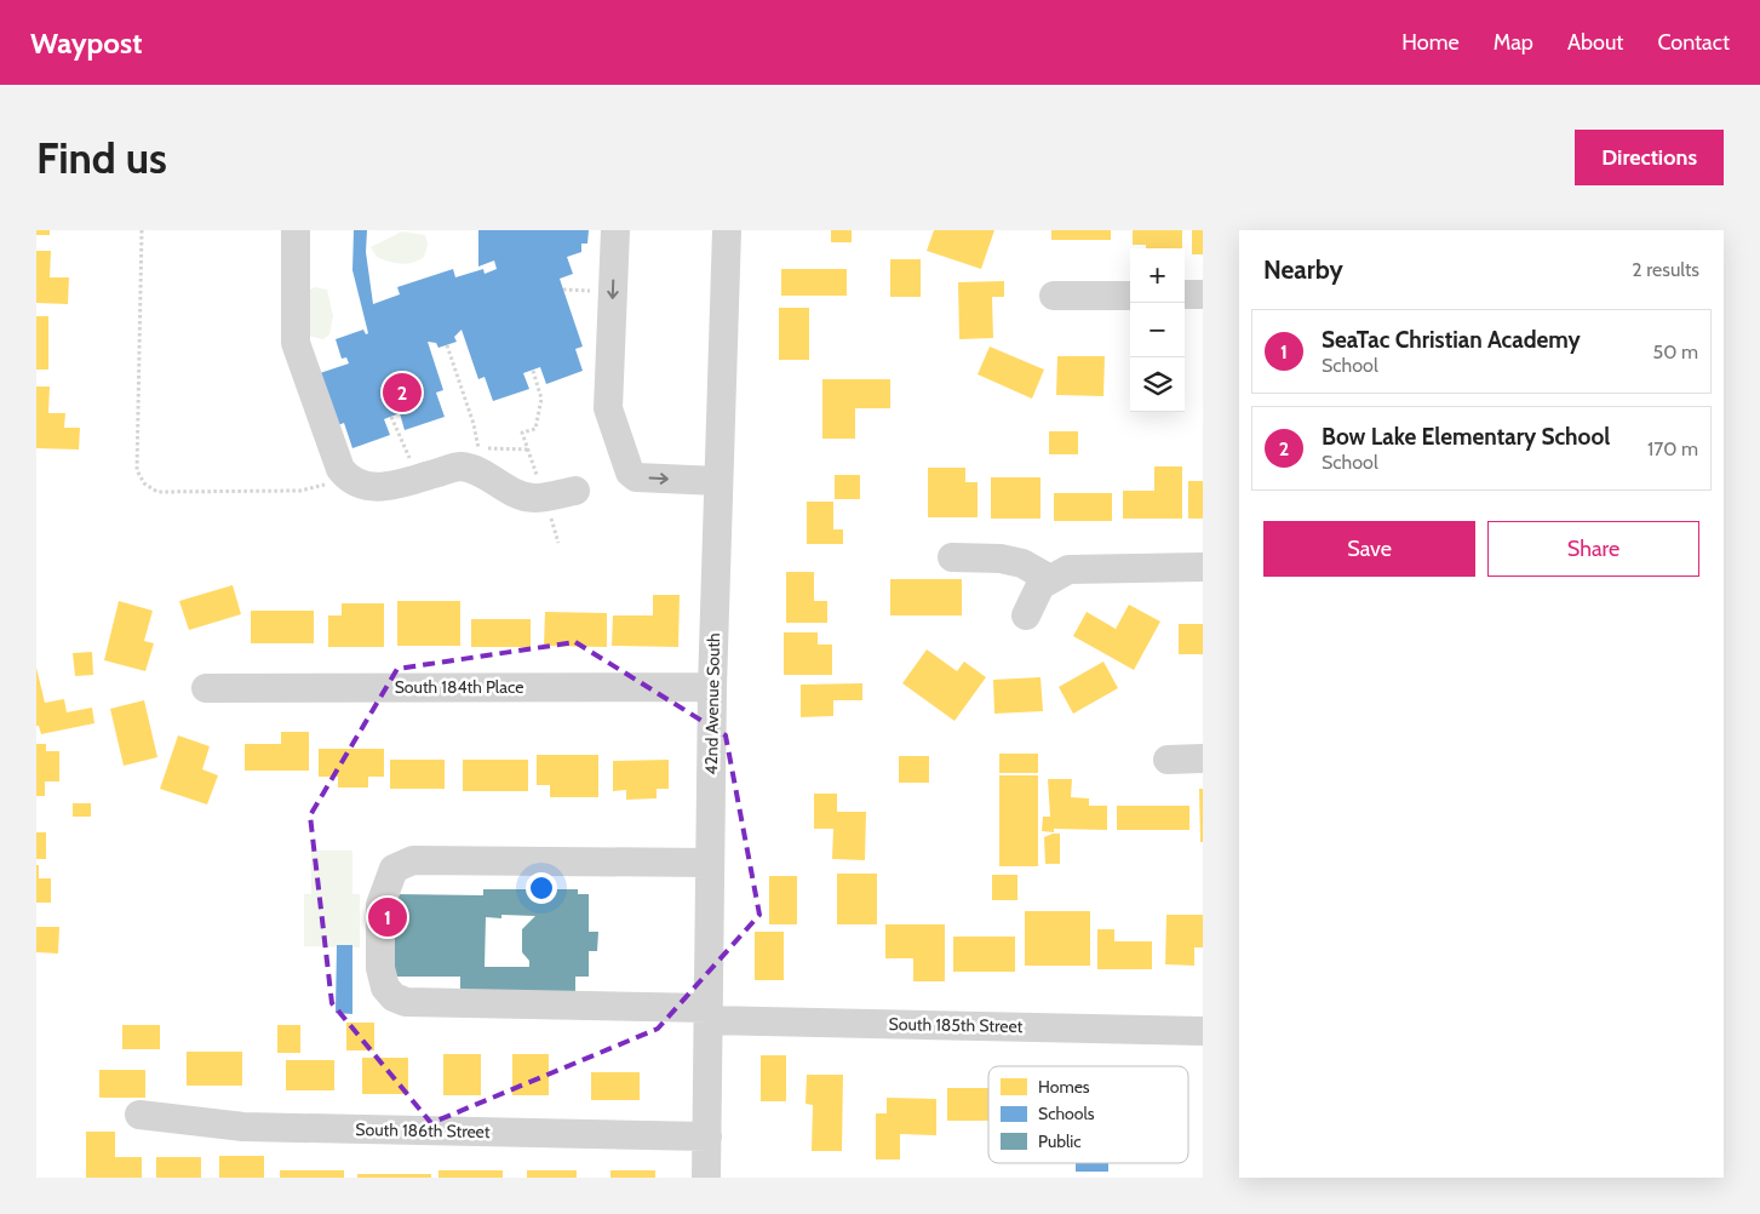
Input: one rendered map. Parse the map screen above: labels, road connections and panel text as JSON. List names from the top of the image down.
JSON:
{
  "streets": {
    "street": [
      "South 184th Place",
      "42nd Avenue South",
      "South 185th Street",
      "South 186th Street"
    ]
  },
  "crossings": [
    ["South 184th Place", "42nd Avenue South"],
    ["42nd Avenue South", "South 185th Street"],
    ["42nd Avenue South", "South 186th Street"]
  ],
  "legend": ["Homes", "Schools", "Public"],
  "page": {
    "header": "Waypost",
    "nav": [
      "Home",
      "Map",
      "About",
      "Contact"
    ],
    "buttons": [
      "Directions",
      ["Save", "Share"]
    ],
    "title": "Find us",
    "heading": ["Nearby", "2 results"],
    "map_buttons": ["+", "−"],
    "list": [
      {
        "mark": "1",
        "name": "SeaTac Christian Academy",
        "note": "School",
        "value": "50 m"
      },
      {
        "mark": "2",
        "name": "Bow Lake Elementary School",
        "note": "School",
        "value": "170 m"
      }
    ],
    "pins": ["2", "1"]
  }
}
